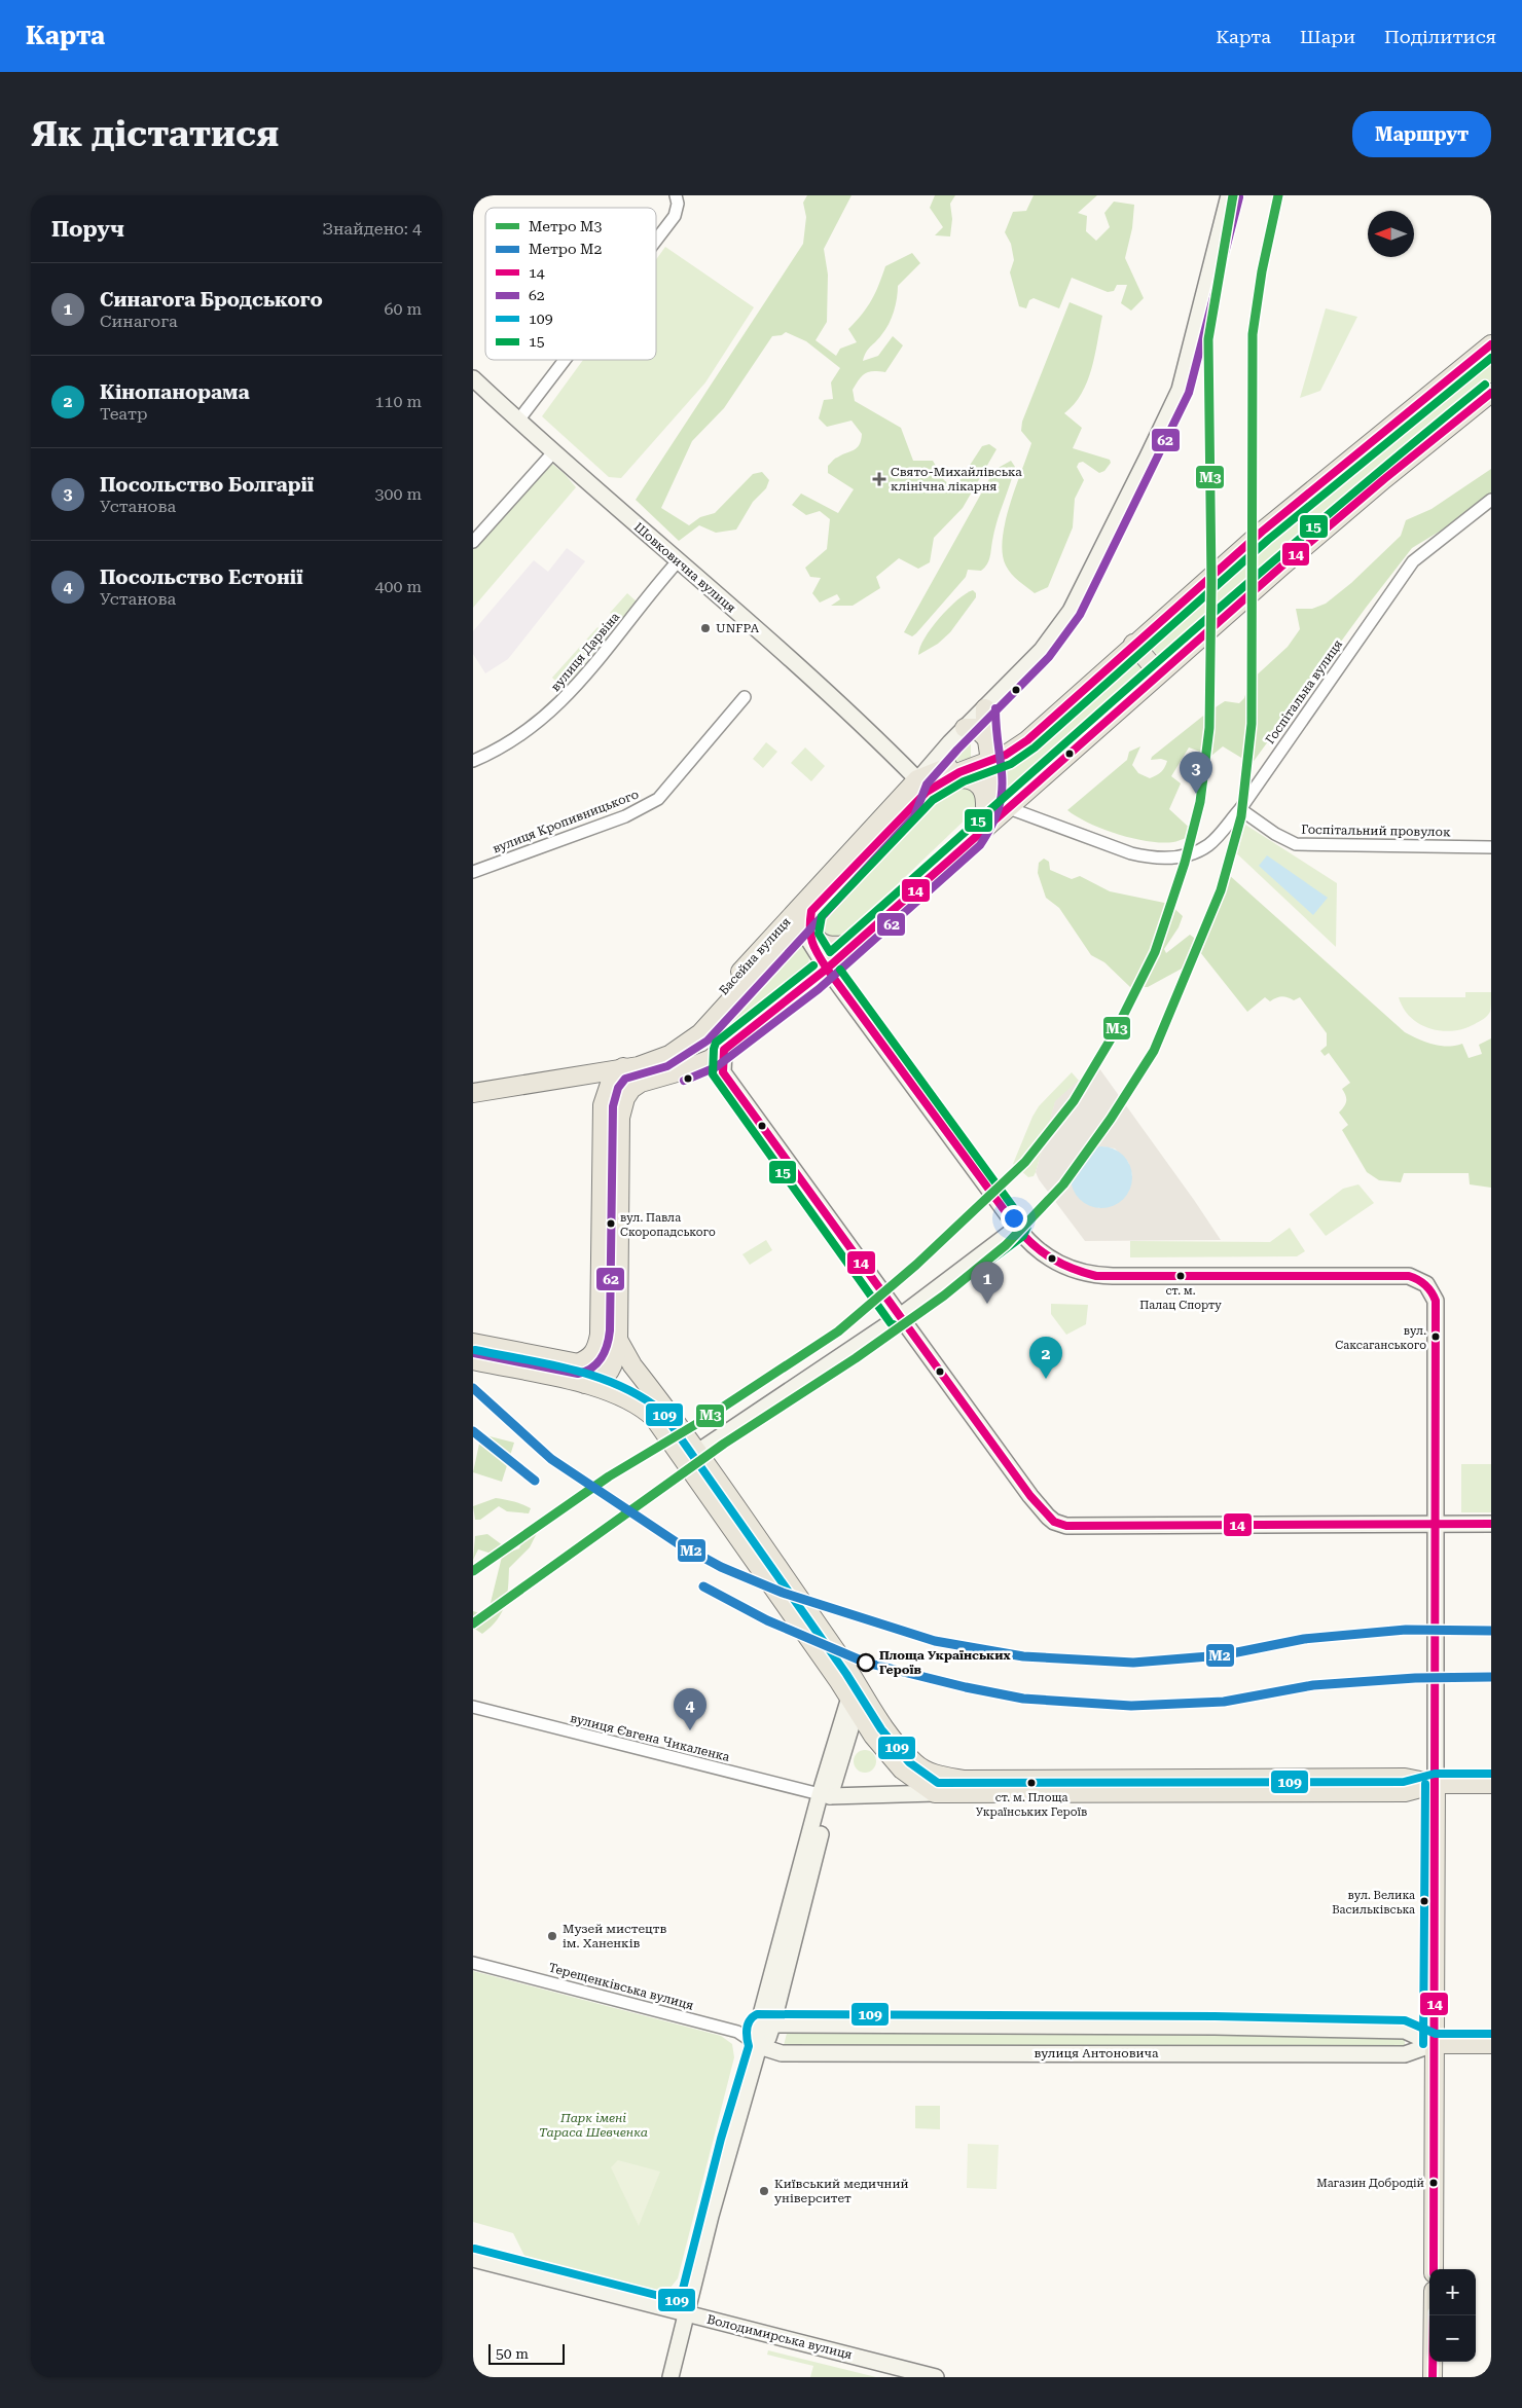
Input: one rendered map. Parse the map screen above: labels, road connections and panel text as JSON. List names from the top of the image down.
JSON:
{
  "streets": {
    "main road": [
      "Шовковична вулиця",
      "Басейна вулиця",
      "вулиця Антоновича",
      "Володимирська вулиця"
    ],
    "street": [
      "вулиця Дарвіна",
      "Госпітальна вулиця",
      "вулиця Кропивницького",
      "Госпітальний провулок",
      "вулиця Євгена Чикаленка",
      "Терещенківська вулиця"
    ]
  },
  "crossings": [
    ["Шовковична вулиця", "вулиця Дарвіна"],
    ["Шовковична вулиця", "Басейна вулиця"],
    ["Госпітальна вулиця", "Госпітальний провулок"],
    ["Терещенківська вулиця", "вулиця Антоновича"]
  ],
  "parks": ["Парк імені Тараса Шевченка"],
  "places": {
    "health": ["Свято-Михайлівська клінічна лікарня"],
    "other": [
      "UNFPA",
      "вул. Павла Скоропадського",
      "ст. м. Палац Спорту",
      "вул. Саксаганського",
      "Площа Українських Героїв",
      "ст. м. Площа Українських Героїв",
      "вул. Велика Васильківська",
      "Музей мистецтв ім. Ханенків",
      "Магазин Добродій",
      "Київський медичний університет"
    ]
  },
  "lines": [
    "metro line M3",
    "transit line 62",
    "transit line 14",
    "transit line 15",
    "transit line 109",
    "metro line M2"
  ],
  "legend": [
    "Метро M3",
    "Метро M2",
    "14",
    "62",
    "109",
    "15"
  ],
  "scale_bar": "50 m",
  "north": "left",
  "page": {
    "header": "Карта",
    "nav": ["Карта", "Шари", "Поділитися"],
    "buttons": "Маршрут",
    "title": "Як дістатися",
    "heading": ["Поруч", "Знайдено: 4"],
    "list": [
      {
        "mark": "1",
        "name": "Синагога Бродського",
        "note": "Синагога",
        "value": "60 m"
      },
      {
        "mark": "2",
        "name": "Кінопанорама",
        "note": "Театр",
        "value": "110 m"
      },
      {
        "mark": "3",
        "name": "Посольство Болгарії",
        "note": "Установа",
        "value": "300 m"
      },
      {
        "mark": "4",
        "name": "Посольство Естонії",
        "note": "Установа",
        "value": "400 m"
      }
    ],
    "pins": [
      "3",
      "1",
      "2",
      "4"
    ],
    "map_buttons": ["+", "−"],
    "scale": "50 m"
  }
}
